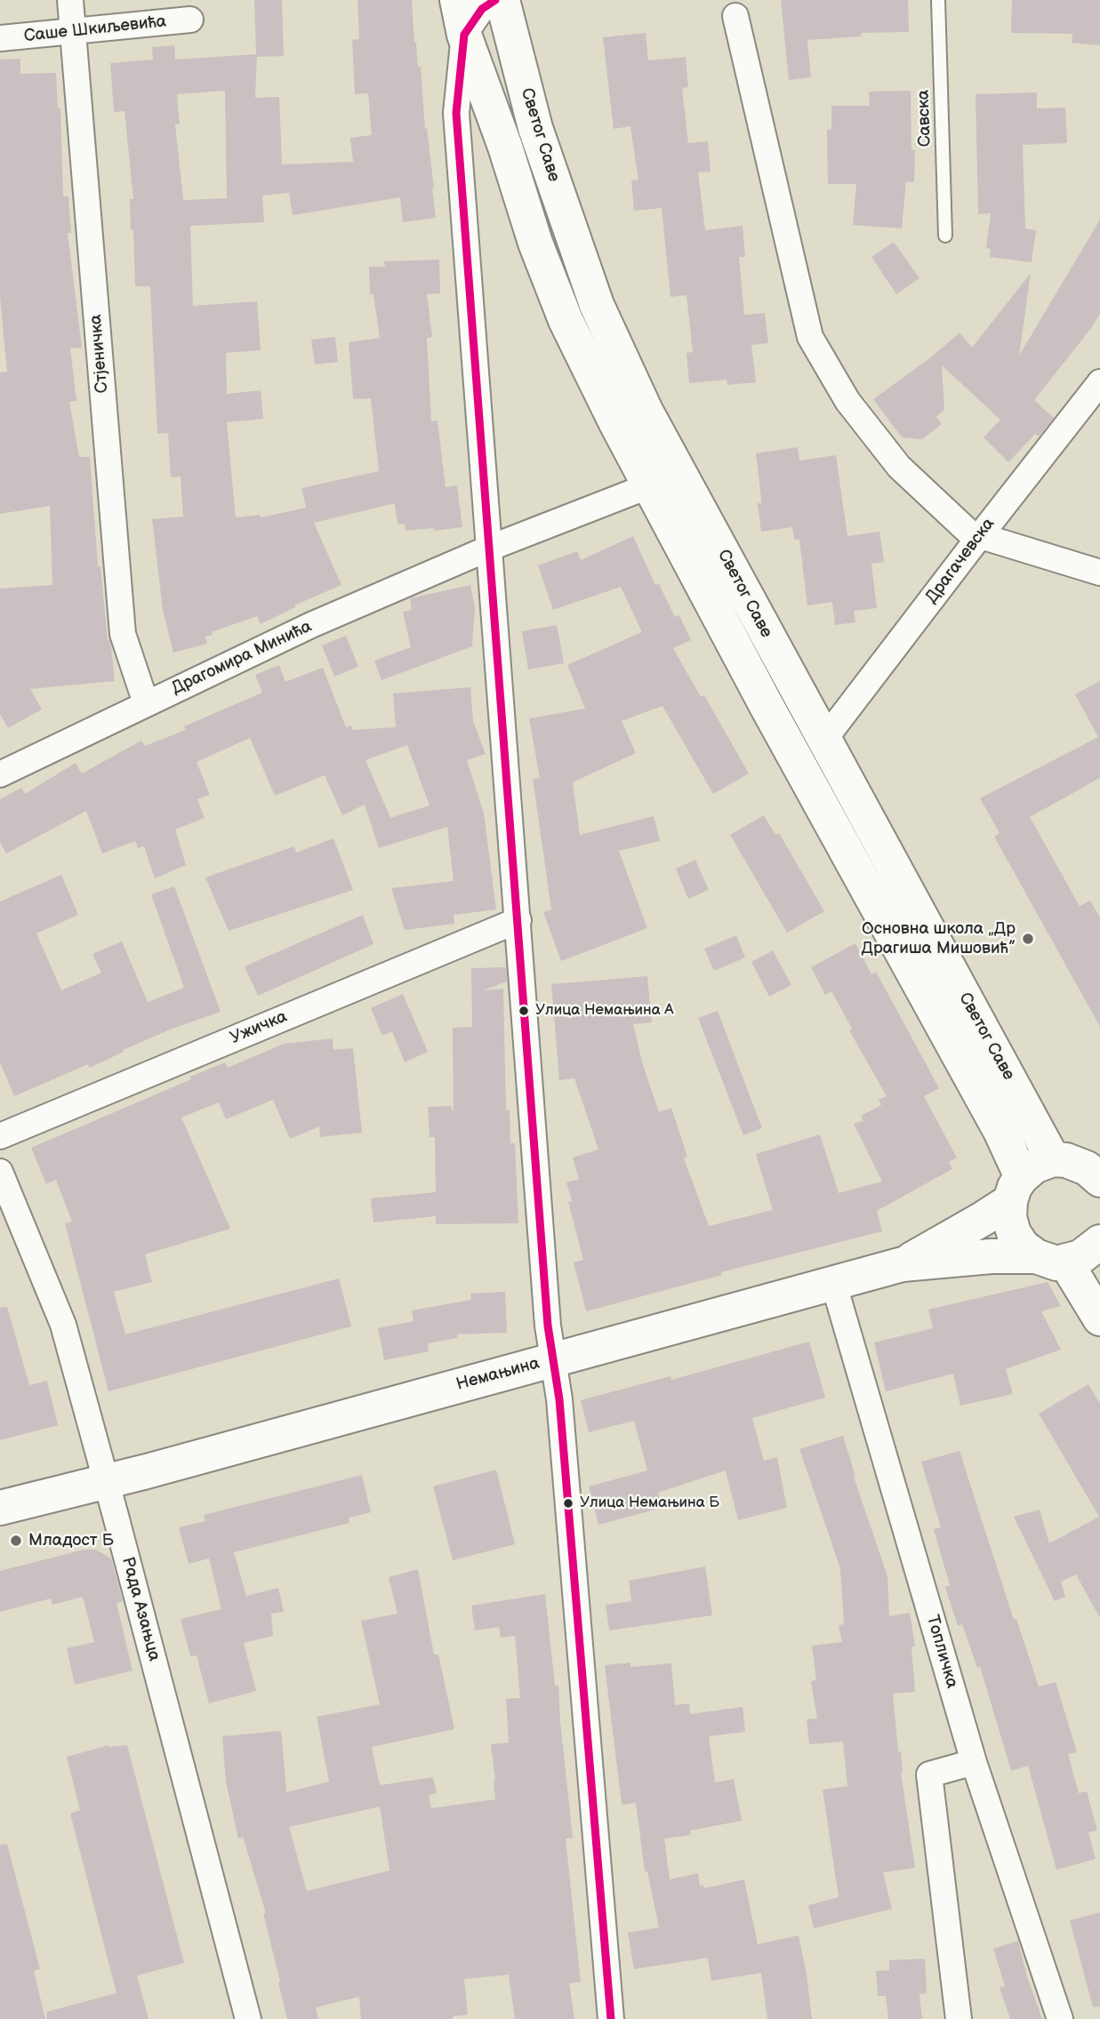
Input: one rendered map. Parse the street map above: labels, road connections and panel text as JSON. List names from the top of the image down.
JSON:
{
  "streets": {
    "main road": ["Светог Саве", "Немањина"],
    "street": [
      "Саше Шкиљевића",
      "Стјеничка",
      "Драгачевска",
      "Драгомира Минића",
      "Ужичка",
      "Рада Азањца",
      "Топличка"
    ],
    "lane": ["Савска"]
  },
  "crossings": [
    ["Саше Шкиљевића", "Стјеничка"],
    ["Светог Саве", "Драгачевска"],
    ["Светог Саве", "Драгомира Минића"],
    ["Светог Саве", "Немањина"],
    ["Стјеничка", "Драгомира Минића"],
    ["Немањина", "Рада Азањца"],
    ["Немањина", "Топличка"]
  ],
  "places": [
    "Основна школа „Др Драгиша Мишовић”",
    "Улица Немањина А",
    "Улица Немањина Б",
    "Младост Б"
  ]
}
